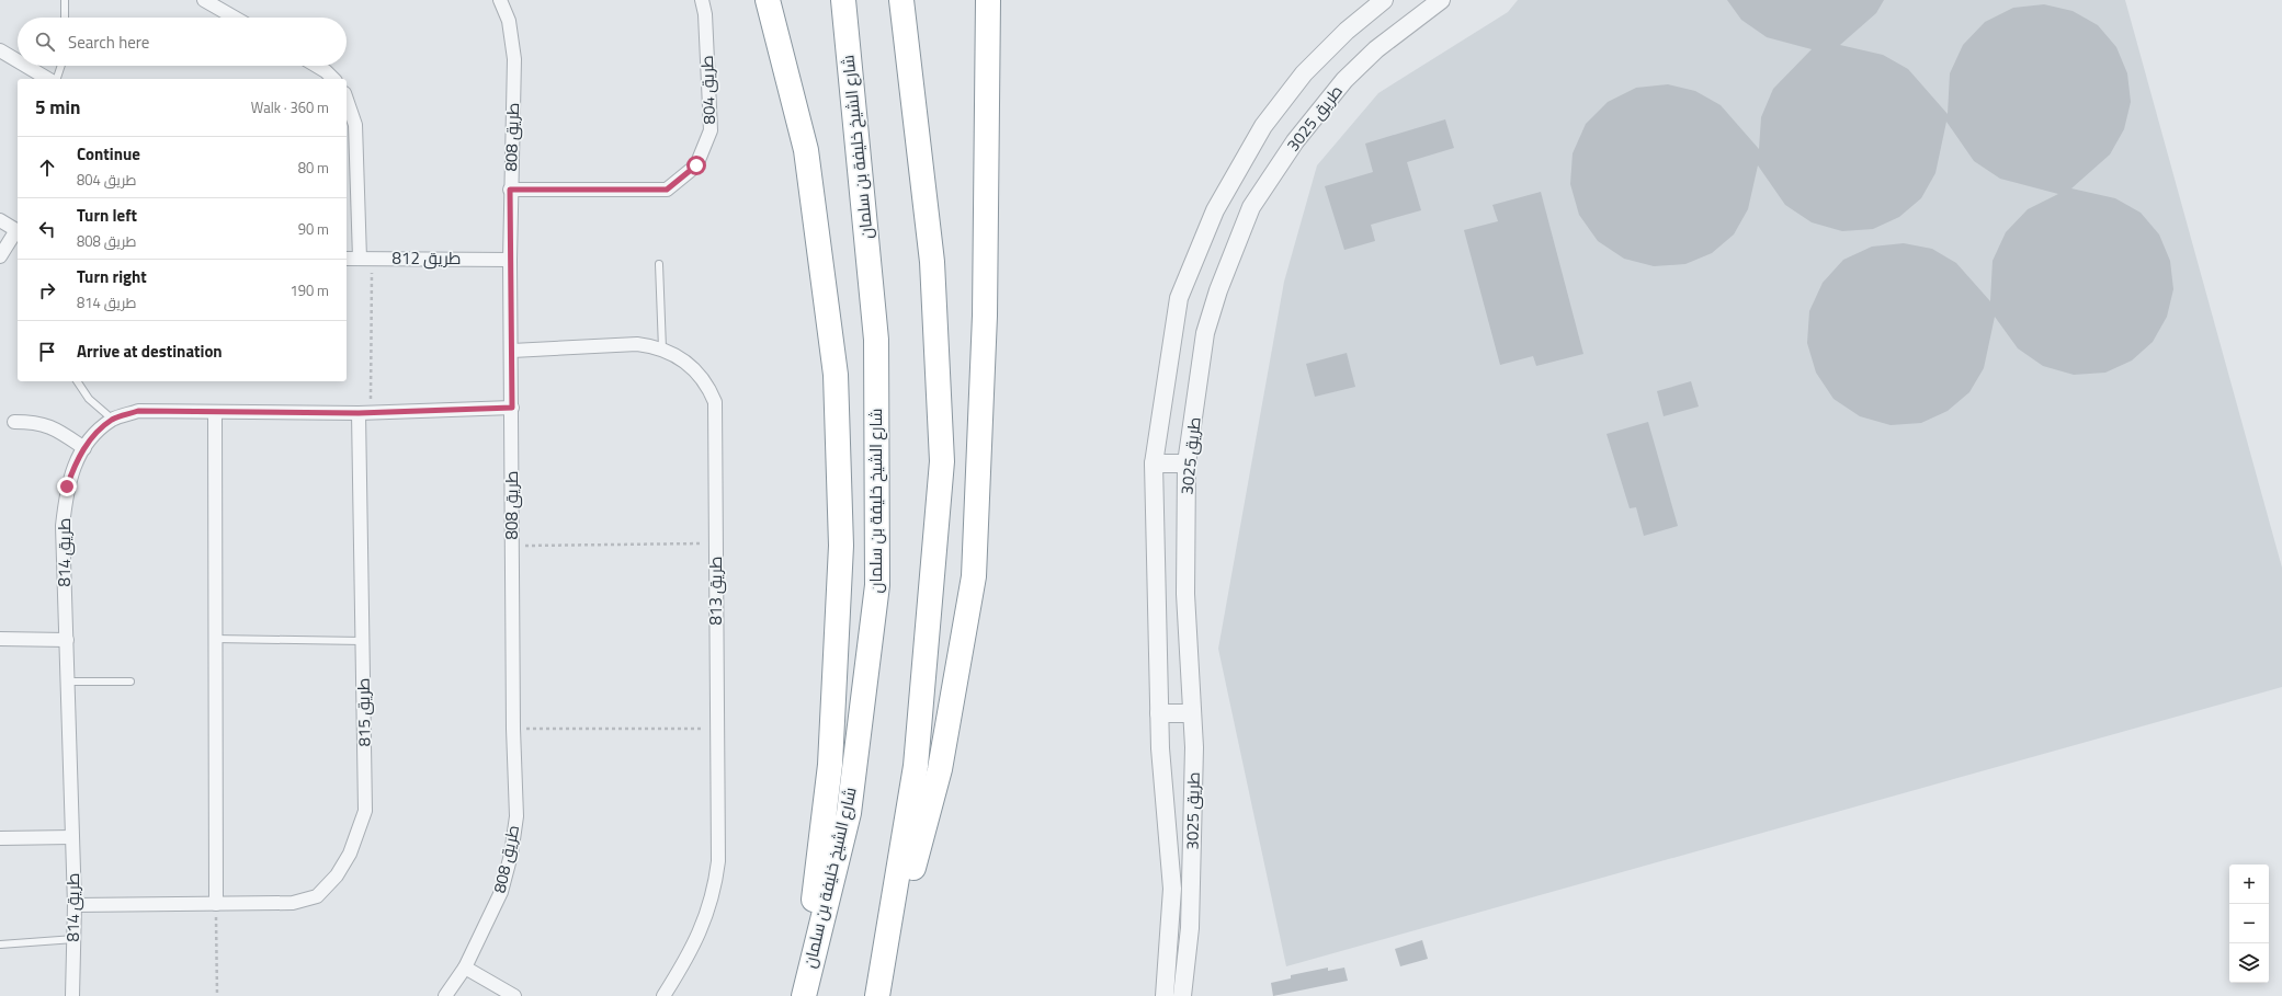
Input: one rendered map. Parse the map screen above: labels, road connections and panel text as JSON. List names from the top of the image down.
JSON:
{
  "streets": {
    "highway": ["شارع الشيخ خليفة بن سلمان"],
    "street": [
      "طريق 804",
      "طريق 3025",
      "طريق 808",
      "طريق 812",
      "طريق 814",
      "طريق 813",
      "طريق 815"
    ]
  },
  "crossings": [
    ["طريق 804", "طريق 808"],
    ["طريق 808", "طريق 812"],
    ["طريق 808", "طريق 814"],
    ["طريق 808", "طريق 813"],
    ["طريق 814", "طريق 815"]
  ],
  "page": {
    "search": "Search here",
    "heading": ["5 min", "Walk · 360 m"],
    "list": [
      ["Continue", "طريق 804", "80 m"],
      ["Turn left", "طريق 808", "90 m"],
      ["Turn right", "طريق 814", "190 m"],
      "Arrive at destination"
    ],
    "map_buttons": ["+", "−"]
  }
}
